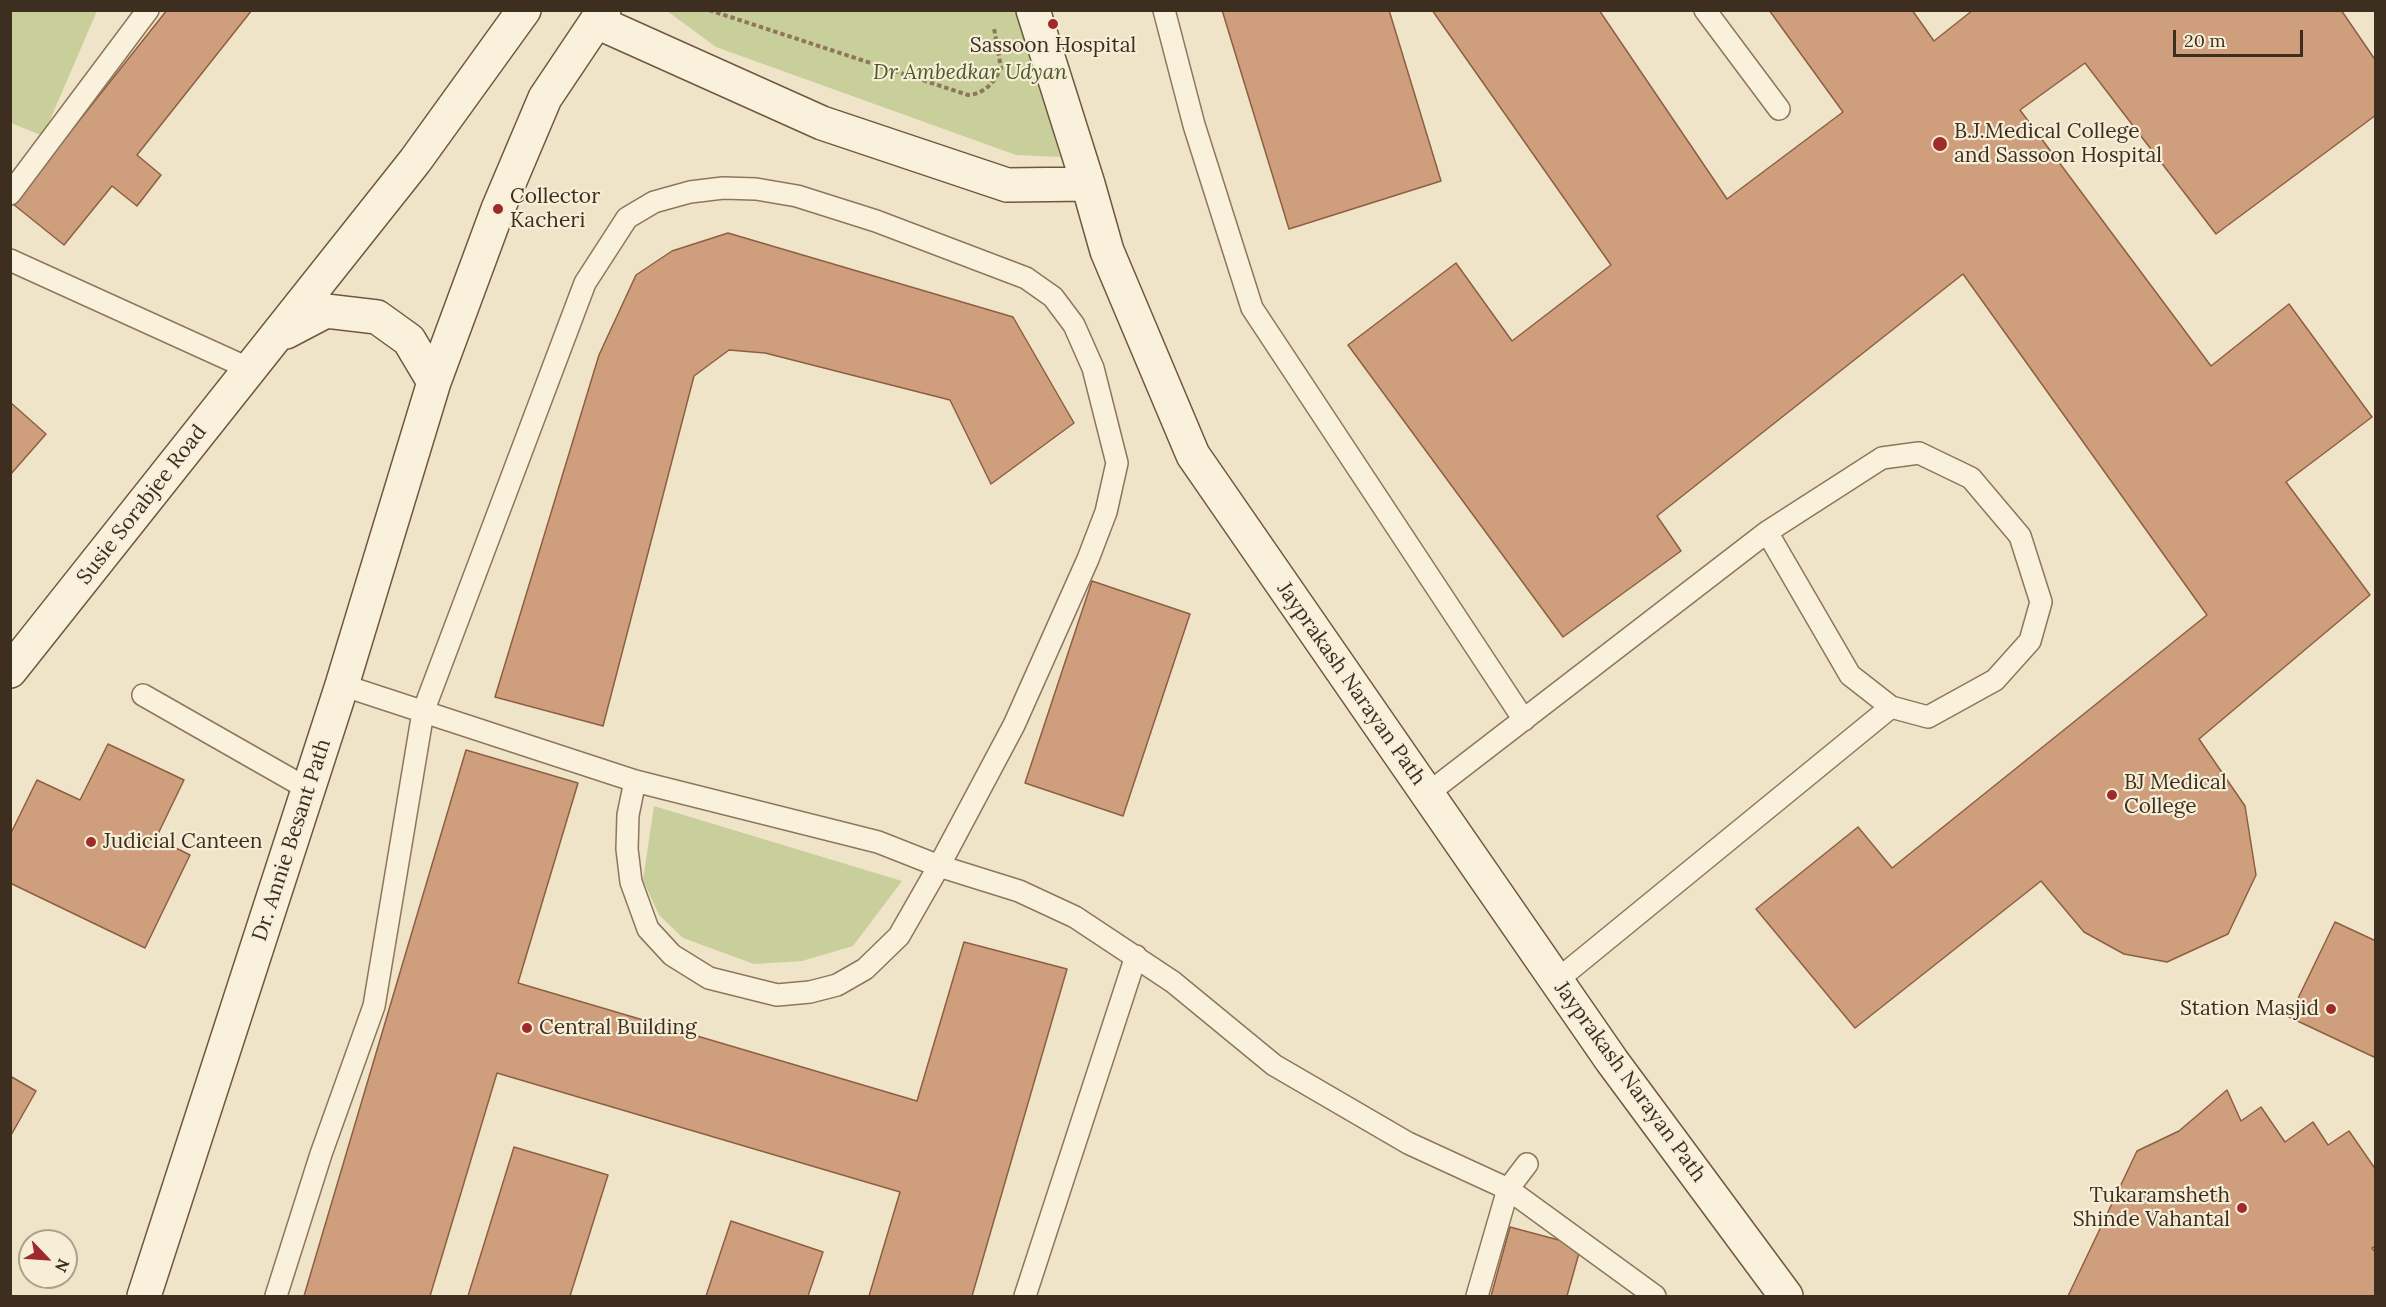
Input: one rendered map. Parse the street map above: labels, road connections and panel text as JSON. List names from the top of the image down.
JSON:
{
  "streets": {
    "main road": ["Susie Sorabjee Road", "Jayprakash Narayan Path", "Dr. Annie Besant Path"]
  },
  "parks": ["Dr Ambedkar Udyan"],
  "places": [
    "Sassoon Hospital",
    "B.J.Medical College and Sassoon Hospital",
    "Collector Kacheri",
    "BJ Medical College",
    "Judicial Canteen",
    "Station Masjid",
    "Central Building",
    "Tukaramsheth Shinde Vahantal"
  ],
  "scale_bar": "20 m",
  "north": "bottom right"
}
